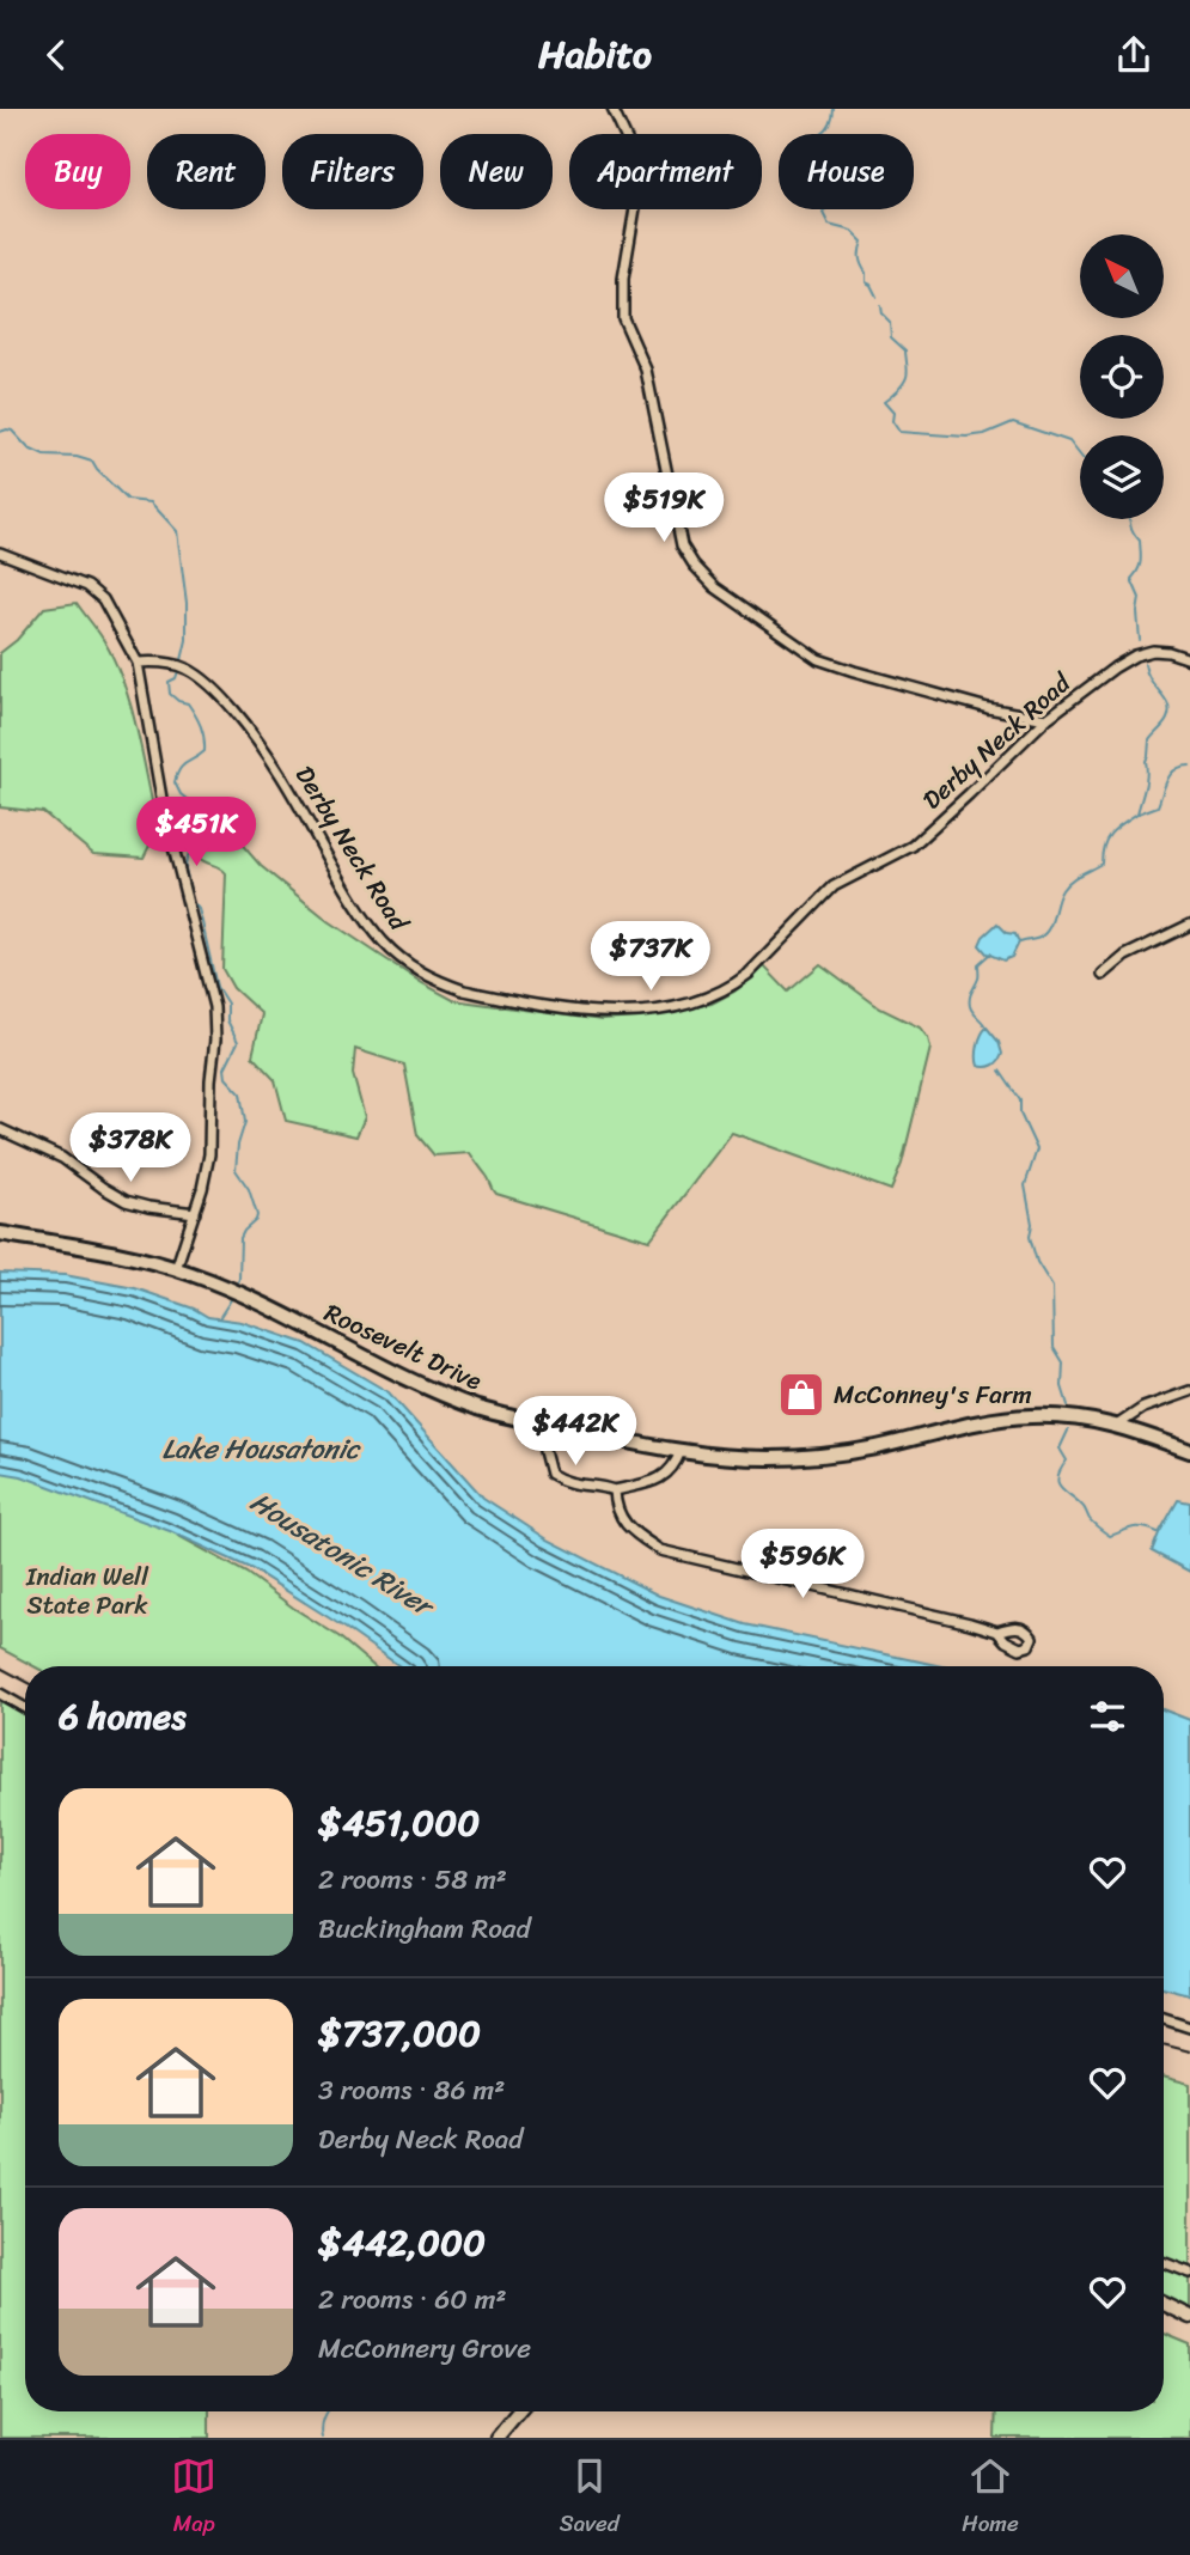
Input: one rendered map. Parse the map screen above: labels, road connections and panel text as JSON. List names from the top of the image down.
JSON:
{
  "streets": {
    "main road": ["Roosevelt Drive"],
    "street": ["Derby Neck Road"]
  },
  "water": ["Lake Housatonic", "Housatonic River"],
  "parks": ["Indian Well State Park"],
  "places": {
    "shop": ["McConney's Farm"]
  },
  "north": "top left",
  "page": {
    "header": "Habito",
    "chip": [
      "Buy",
      "Rent",
      "Filters",
      "New",
      "Apartment",
      "House"
    ],
    "price": [
      "$519K",
      "$451K",
      "$737K",
      "$378K",
      "$442K",
      "$596K"
    ],
    "heading": "6 homes",
    "list": [
      {
        "name": "$451,000",
        "note": "2 rooms · 58 m² · Buckingham Road"
      },
      {
        "name": "$737,000",
        "note": "3 rooms · 86 m² · Derby Neck Road"
      },
      {
        "name": "$442,000",
        "note": "2 rooms · 60 m² · McConnery Grove"
      }
    ],
    "tabs": ["Map", "Saved", "Home"]
  }
}
